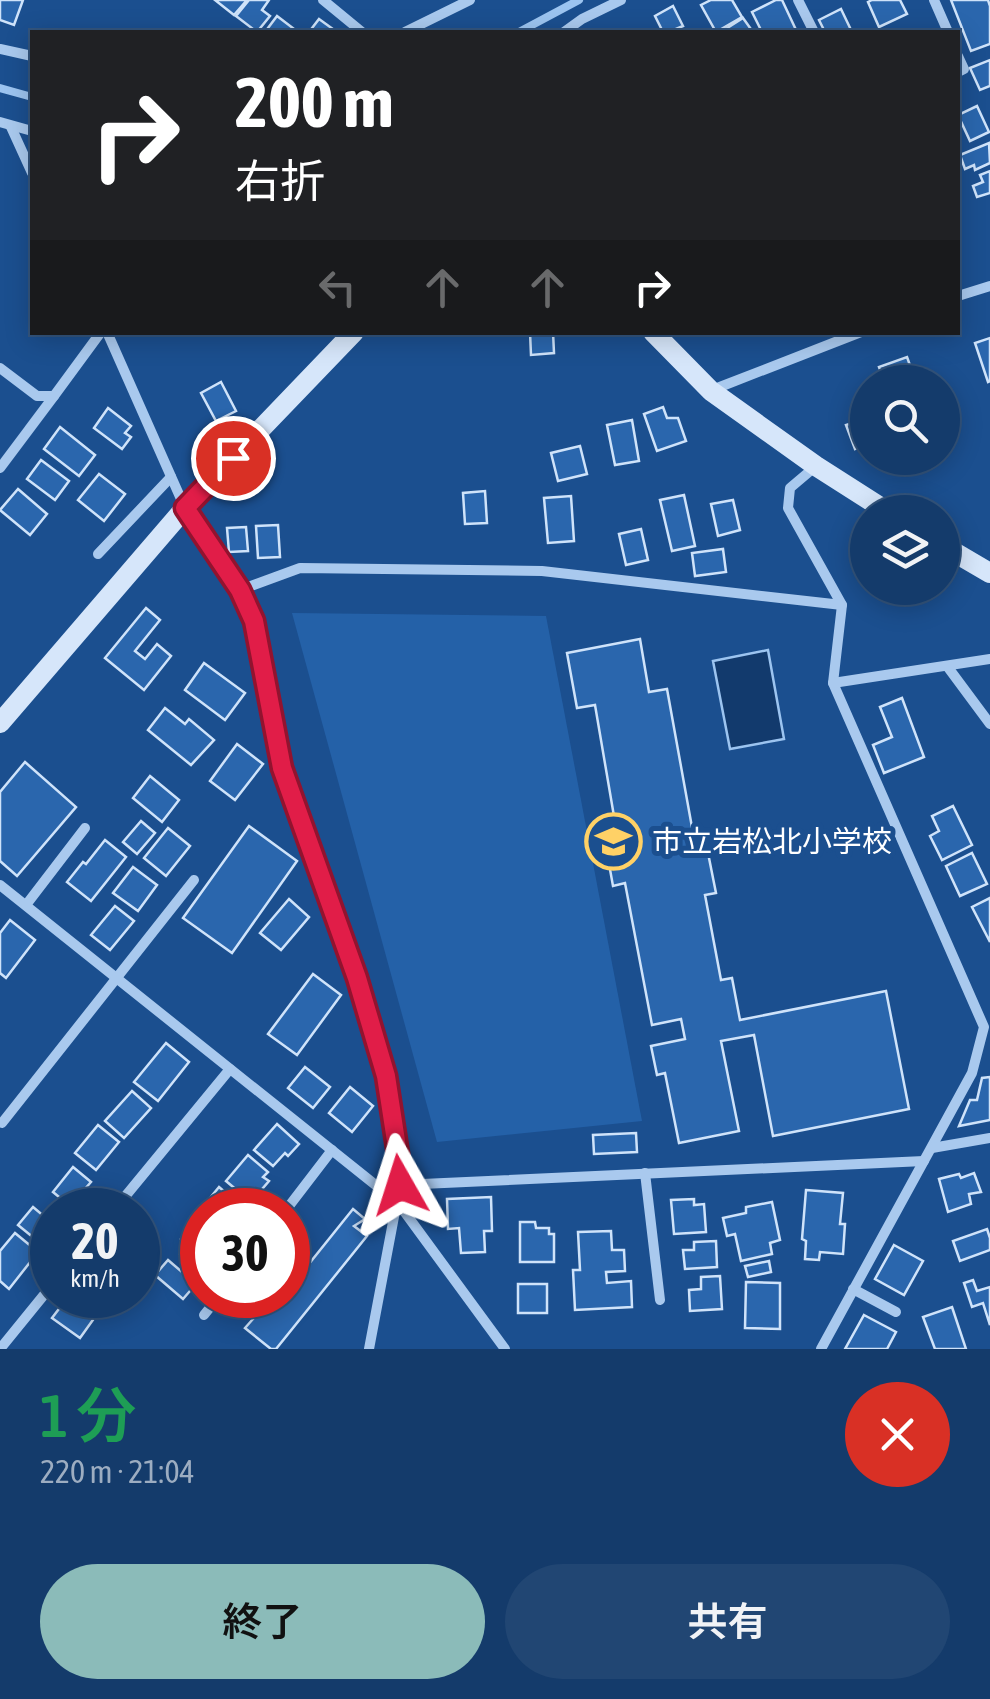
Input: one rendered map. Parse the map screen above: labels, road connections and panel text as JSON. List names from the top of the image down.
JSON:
{
  "places": {
    "school or university": ["市立岩松北小学校"]
  },
  "page": {
    "turn": ["200 m", "右折"],
    "speed": "20 km/h",
    "limit": "30",
    "heading": ["1 分", "220 m · 21:04"],
    "buttons": ["終了", "共有"]
  }
}
